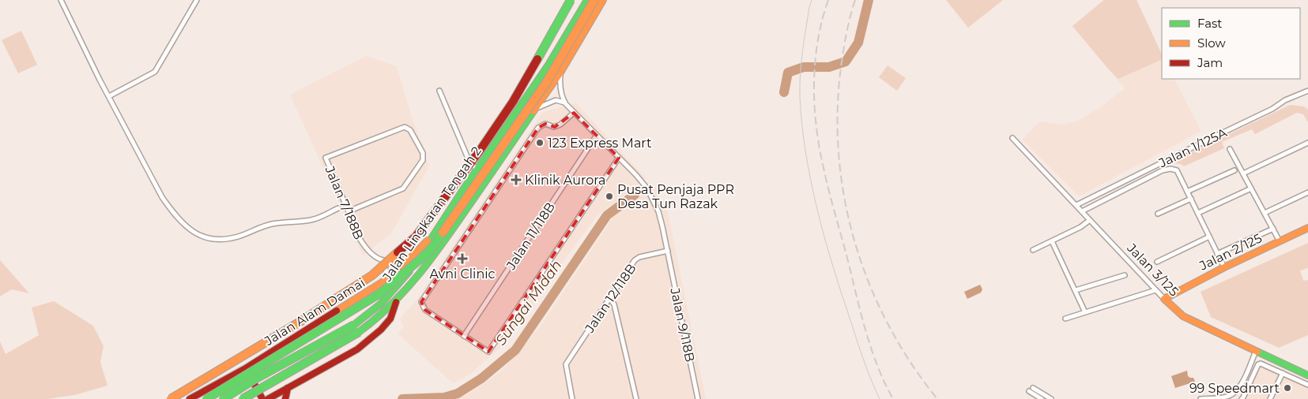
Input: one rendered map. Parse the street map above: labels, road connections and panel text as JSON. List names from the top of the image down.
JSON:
{
  "streets": {
    "main road": [
      "Jalan Lingkaran Tengah 2",
      "Jalan 2/125",
      "Jalan 3/125",
      "Jalan Alam Damai"
    ],
    "street": [
      "Jalan 1/125A",
      "Jalan 7/188B",
      "Jalan 11/118B",
      "Jalan 12/118B",
      "Jalan 9/118B"
    ]
  },
  "crossings": [
    ["Jalan 1/125A", "Jalan 3/125"],
    ["Jalan Lingkaran Tengah 2", "Jalan Alam Damai"],
    ["Jalan 11/118B", "Jalan 9/118B"],
    ["Jalan 2/125", "Jalan 3/125"],
    ["Jalan 12/118B", "Jalan 9/118B"]
  ],
  "water": ["Sungai Midah"],
  "places": {
    "other": ["123 Express Mart", "Pusat Penjaja PPR Desa Tun Razak", "99 Speedmart"],
    "health": ["Klinik Aurora", "Avni Clinic"]
  },
  "legend": ["Fast", "Slow", "Jam"]
}
